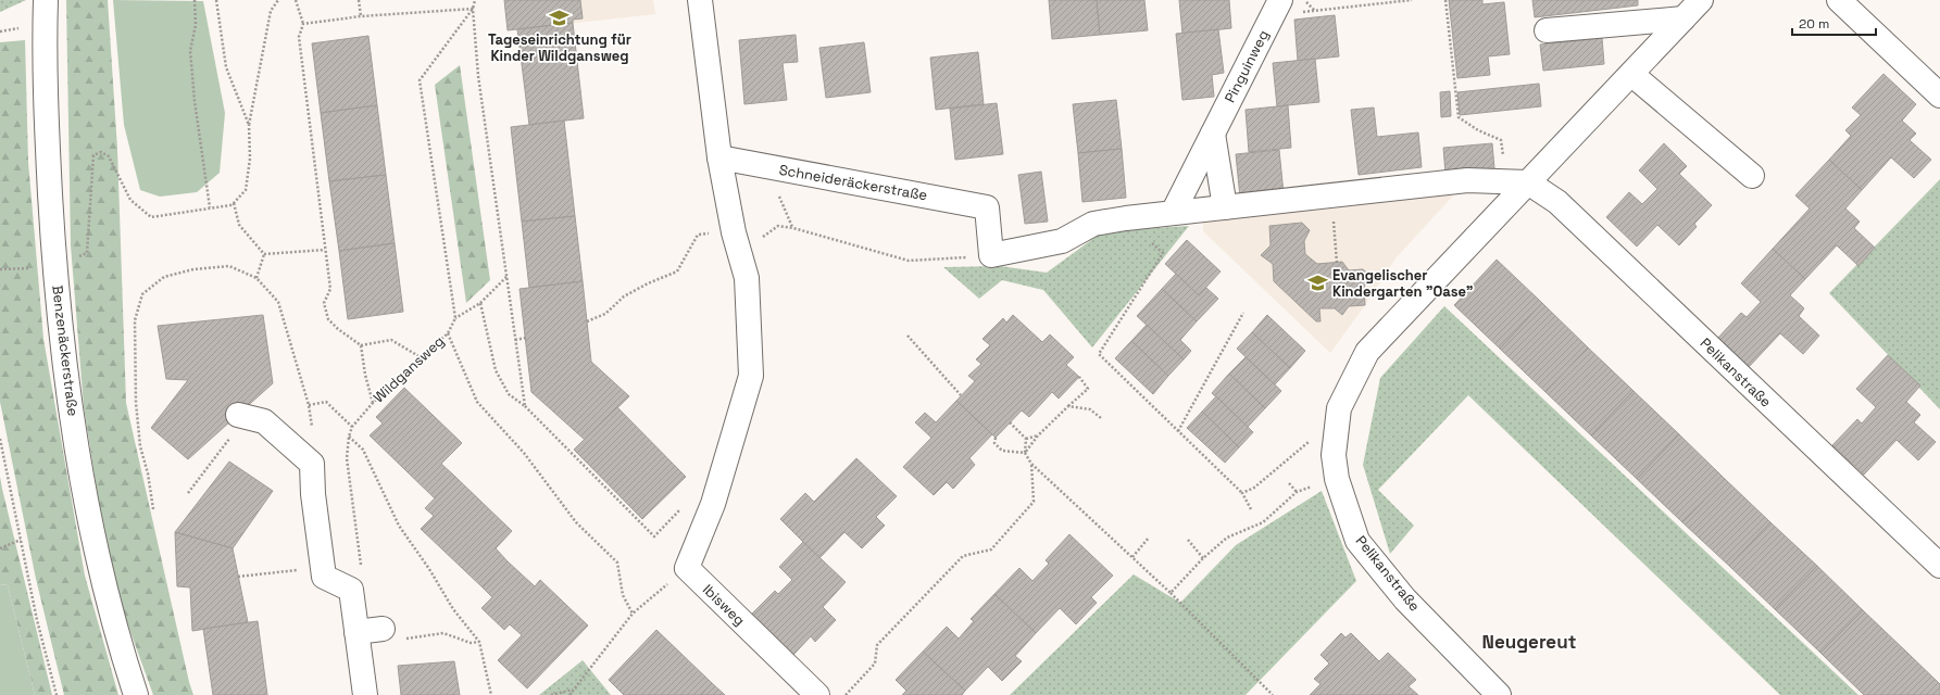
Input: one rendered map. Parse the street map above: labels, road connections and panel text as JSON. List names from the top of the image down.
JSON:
{
  "streets": {
    "street": [
      "Pinguinweg",
      "Schneideräckerstraße",
      "Benzenäckerstraße",
      "Pelikanstraße",
      "Ibisweg"
    ],
    "path": ["Wildgansweg"]
  },
  "districts": ["Neugereut"],
  "places": {
    "school or university": ["Tageseinrichtung für Kinder Wildgansweg", "Evangelischer Kindergarten \"Oase\""]
  },
  "scale_bar": "20 m"
}
